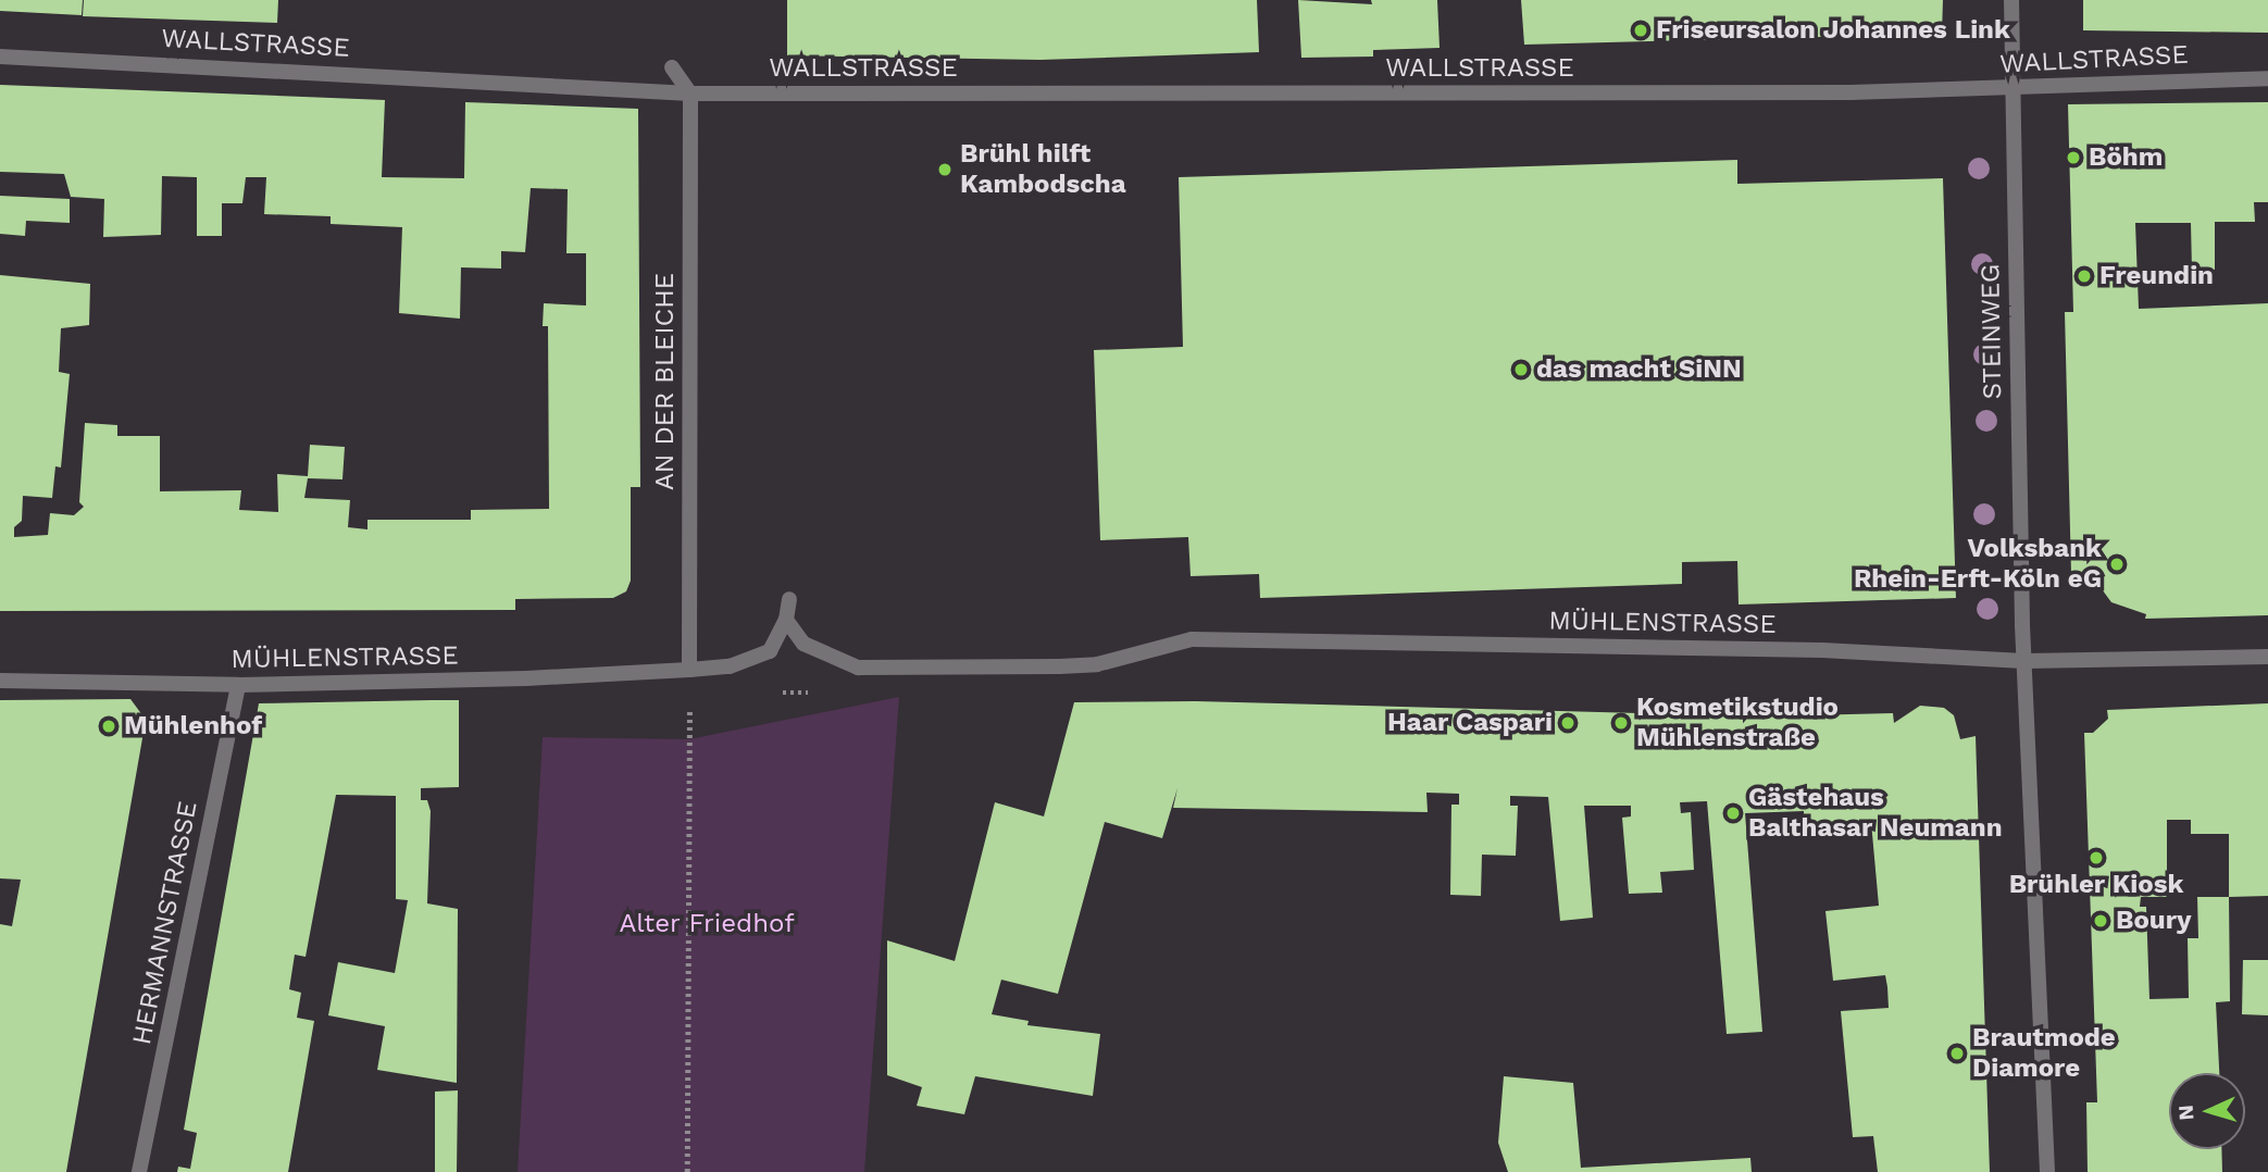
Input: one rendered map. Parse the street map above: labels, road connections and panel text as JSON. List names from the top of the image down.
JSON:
{
  "streets": {
    "street": [
      "WALLSTRASSE",
      "STEINWEG",
      "AN DER BLEICHE",
      "MÜHLENSTRASSE",
      "HERMANNSTRASSE"
    ]
  },
  "crossings": [
    ["WALLSTRASSE", "STEINWEG"],
    ["WALLSTRASSE", "AN DER BLEICHE"],
    ["STEINWEG", "MÜHLENSTRASSE"],
    ["AN DER BLEICHE", "MÜHLENSTRASSE"],
    ["MÜHLENSTRASSE", "HERMANNSTRASSE"]
  ],
  "parks": ["Alter Friedhof"],
  "places": [
    "Friseursalon Johannes Link",
    "Böhm",
    "Brühl hilft Kambodscha",
    "Freundin",
    "das macht SiNN",
    "Volksbank Rhein-Erft-Köln eG",
    "Haar Caspari",
    "Kosmetikstudio Mühlenstraße",
    "Mühlenhof",
    "Gästehaus Balthasar Neumann",
    "Brühler Kiosk",
    "Boury",
    "Brautmode Diamore"
  ],
  "north": "left"
}
